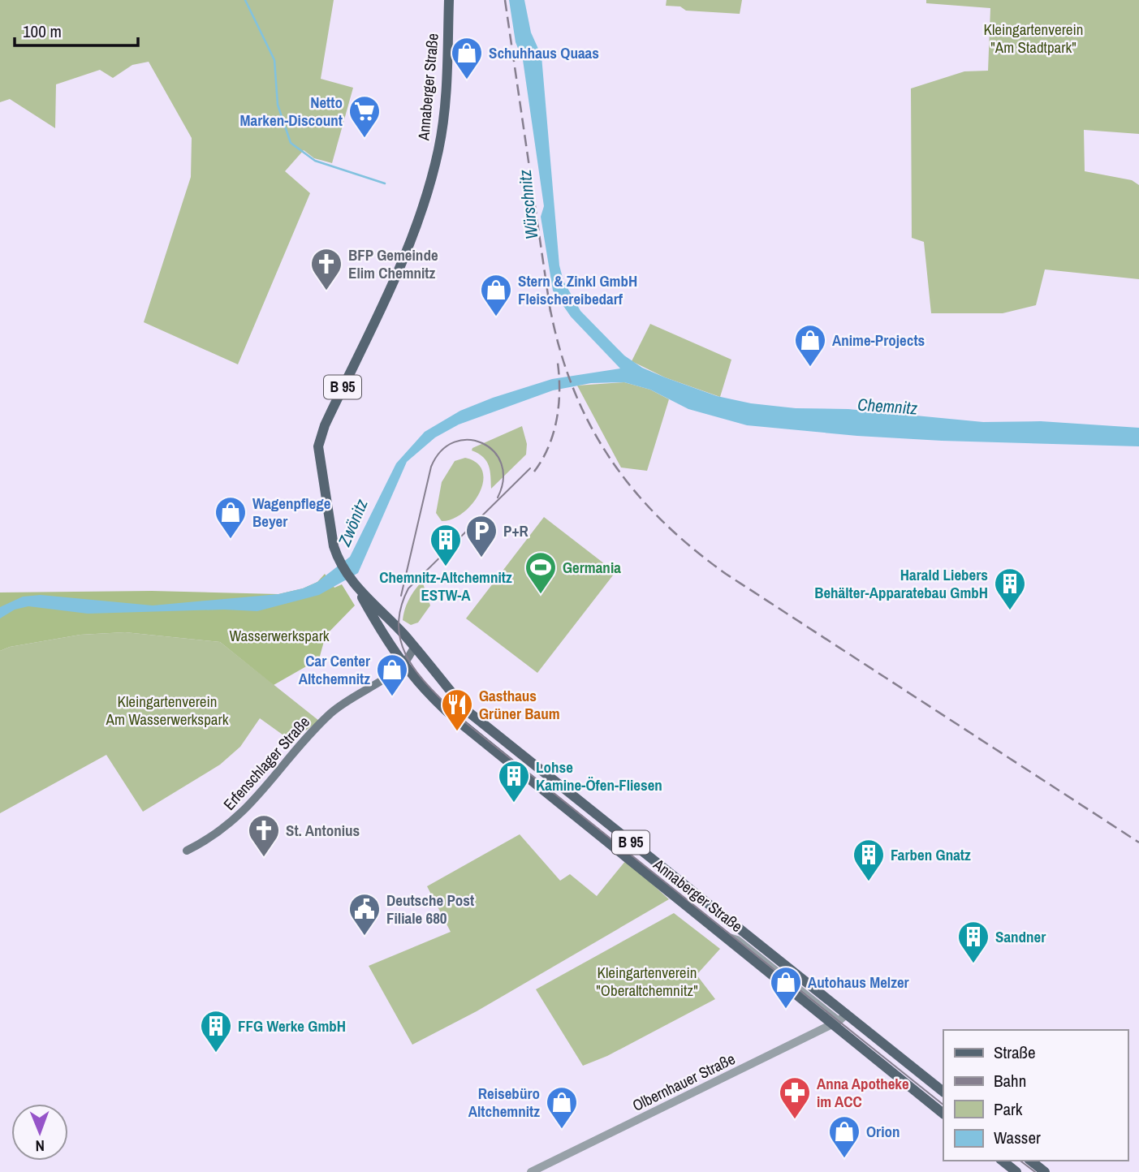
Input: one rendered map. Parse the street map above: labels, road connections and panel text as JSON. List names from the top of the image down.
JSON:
{
  "streets": {
    "main road": ["Annaberger Straße", "B 95", "Erfenschlager Straße"],
    "street": ["Olbernhauer Straße"]
  },
  "crossings": [
    ["Annaberger Straße", "Erfenschlager Straße"],
    ["Annaberger Straße", "Olbernhauer Straße"]
  ],
  "water": ["Würschnitz", "Chemnitz", "Zwönitz"],
  "parks": [
    "Kleingartenverein \"Am Stadtpark\"",
    "Wasserwerkspark",
    "Kleingartenverein Am Wasserwerkspark",
    "Kleingartenverein \"Oberaltchemnitz\""
  ],
  "places": {
    "shop": [
      "Schuhhaus Quaas",
      "Stern & Zinkl GmbH Fleischereibedarf",
      "Anime-Projects",
      "Wagenpflege Beyer",
      "Car Center Altchemnitz",
      "Autohaus Melzer",
      "Reisebüro Altchemnitz",
      "Orion"
    ],
    "supermarket": ["Netto Marken-Discount"],
    "church": ["BFP Gemeinde Elim Chemnitz", "St. Antonius"],
    "parking": ["P+R"],
    "building": [
      "Chemnitz-Altchemnitz ESTW-A",
      "Harald Liebers Behälter-Apparatebau GmbH",
      "Lohse Kamine-Öfen-Fliesen",
      "Farben Gnatz",
      "Sandner",
      "FFG Werke GmbH"
    ],
    "sports": ["Germania"],
    "restaurant": ["Gasthaus Grüner Baum"],
    "public building": ["Deutsche Post Filiale 680"],
    "pharmacy": ["Anna Apotheke im ACC"]
  },
  "legend": [
    "Straße",
    "Bahn",
    "Park",
    "Wasser"
  ],
  "scale_bar": "100 m",
  "north": "bottom"
}
